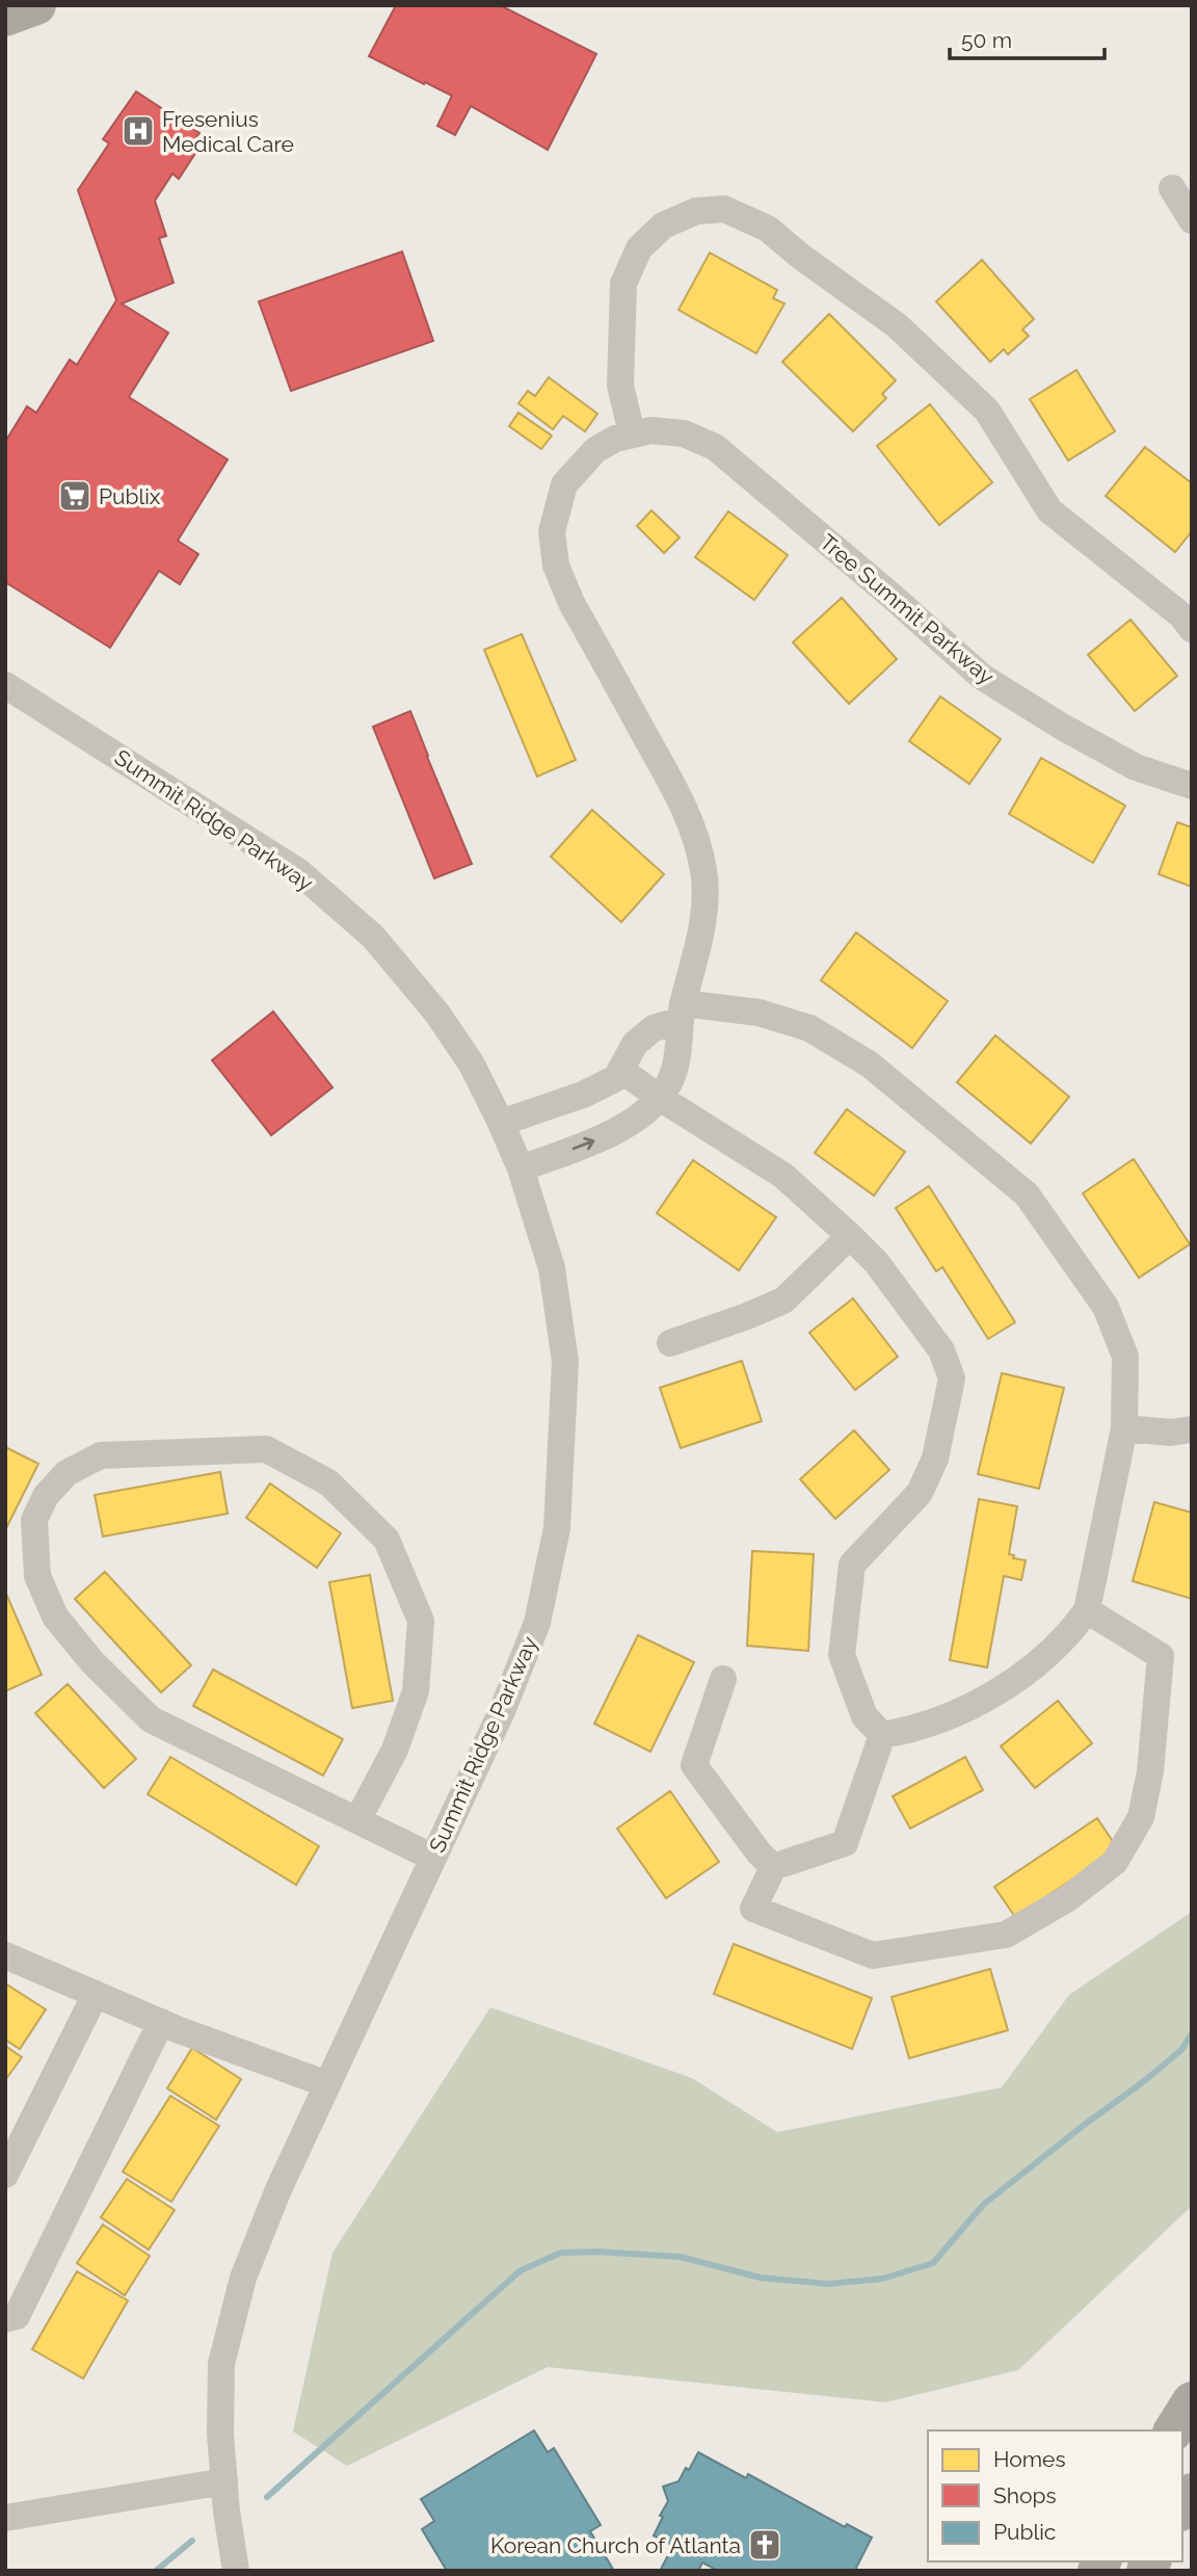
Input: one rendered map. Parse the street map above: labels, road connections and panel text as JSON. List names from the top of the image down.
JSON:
{
  "streets": {
    "street": ["Tree Summit Parkway", "Summit Ridge Parkway"]
  },
  "crossings": [
    ["Tree Summit Parkway", "Summit Ridge Parkway"]
  ],
  "places": {
    "hospital": ["Fresenius Medical Care"],
    "supermarket": ["Publix"],
    "church": ["Korean Church of Atlanta"]
  },
  "legend": ["Homes", "Shops", "Public"],
  "scale_bar": "50 m"
}
